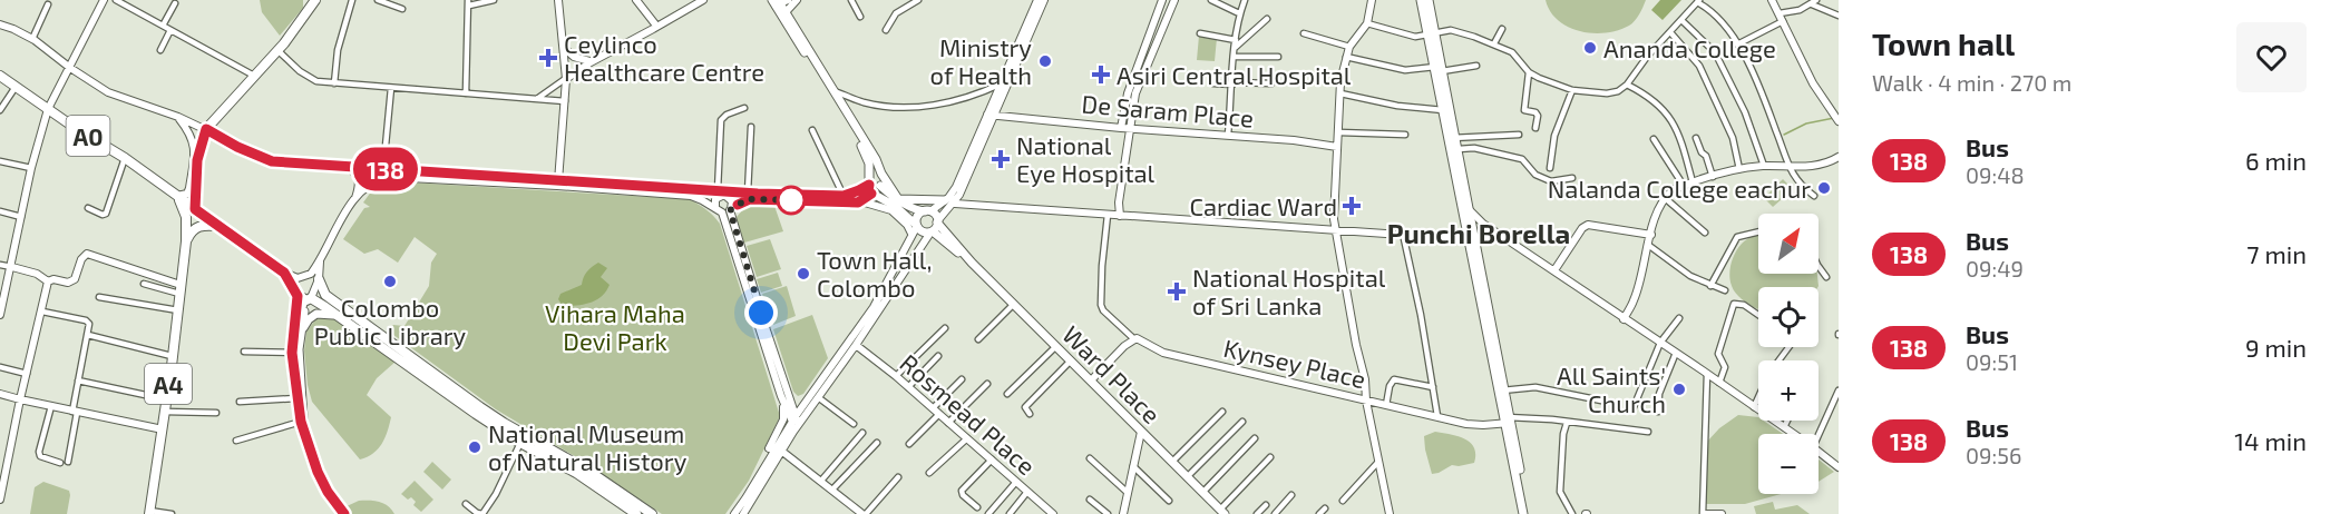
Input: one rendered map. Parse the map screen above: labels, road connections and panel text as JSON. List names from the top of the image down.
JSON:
{
  "streets": {
    "highway": ["A0", "A4"],
    "main road": [
      "De Saram Place",
      "Kynsey Place",
      "Ward Place",
      "Rosmead Place"
    ]
  },
  "crossings": [
    ["A0", "A4"]
  ],
  "districts": ["Punchi Borella"],
  "parks": ["Vihara Maha Devi Park"],
  "places": {
    "other": [
      "Ananda College",
      "Ministry of Health",
      "Nalanda College eachur",
      "Town Hall, Colombo",
      "Colombo Public Library",
      "All Saints' Church",
      "National Museum of Natural History"
    ],
    "health": [
      "Ceylinco Healthcare Centre",
      "Asiri Central Hospital",
      "National Eye Hospital",
      "Cardiac Ward",
      "National Hospital of Sri Lanka"
    ]
  },
  "lines": ["bus line 138"],
  "north": "top right",
  "page": {
    "on_map": "138",
    "heading": ["Town hall", "Walk · 4 min · 270 m"],
    "list": [
      {
        "mark": "138",
        "name": "Bus",
        "note": "09:48",
        "value": "6 min"
      },
      {
        "mark": "138",
        "name": "Bus",
        "note": "09:49",
        "value": "7 min"
      },
      {
        "mark": "138",
        "name": "Bus",
        "note": "09:51",
        "value": "9 min"
      },
      {
        "mark": "138",
        "name": "Bus",
        "note": "09:56",
        "value": "14 min"
      }
    ],
    "map_buttons": ["+", "−"]
  }
}
